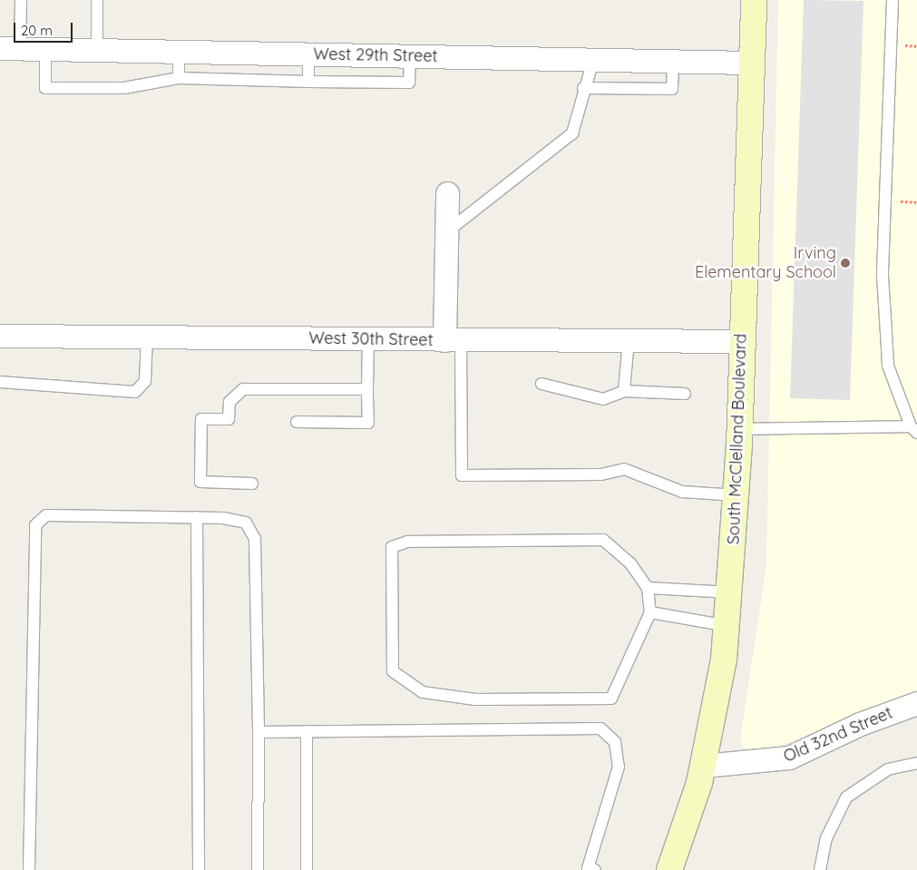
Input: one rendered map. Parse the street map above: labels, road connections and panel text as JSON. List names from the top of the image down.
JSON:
{
  "streets": {
    "main road": ["South McClelland Boulevard"],
    "street": ["West 29th Street", "West 30th Street", "Old 32nd Street"]
  },
  "crossings": [
    ["West 29th Street", "South McClelland Boulevard"],
    ["West 30th Street", "South McClelland Boulevard"],
    ["South McClelland Boulevard", "Old 32nd Street"]
  ],
  "places": ["Irving Elementary School"],
  "scale_bar": "20 m"
}
